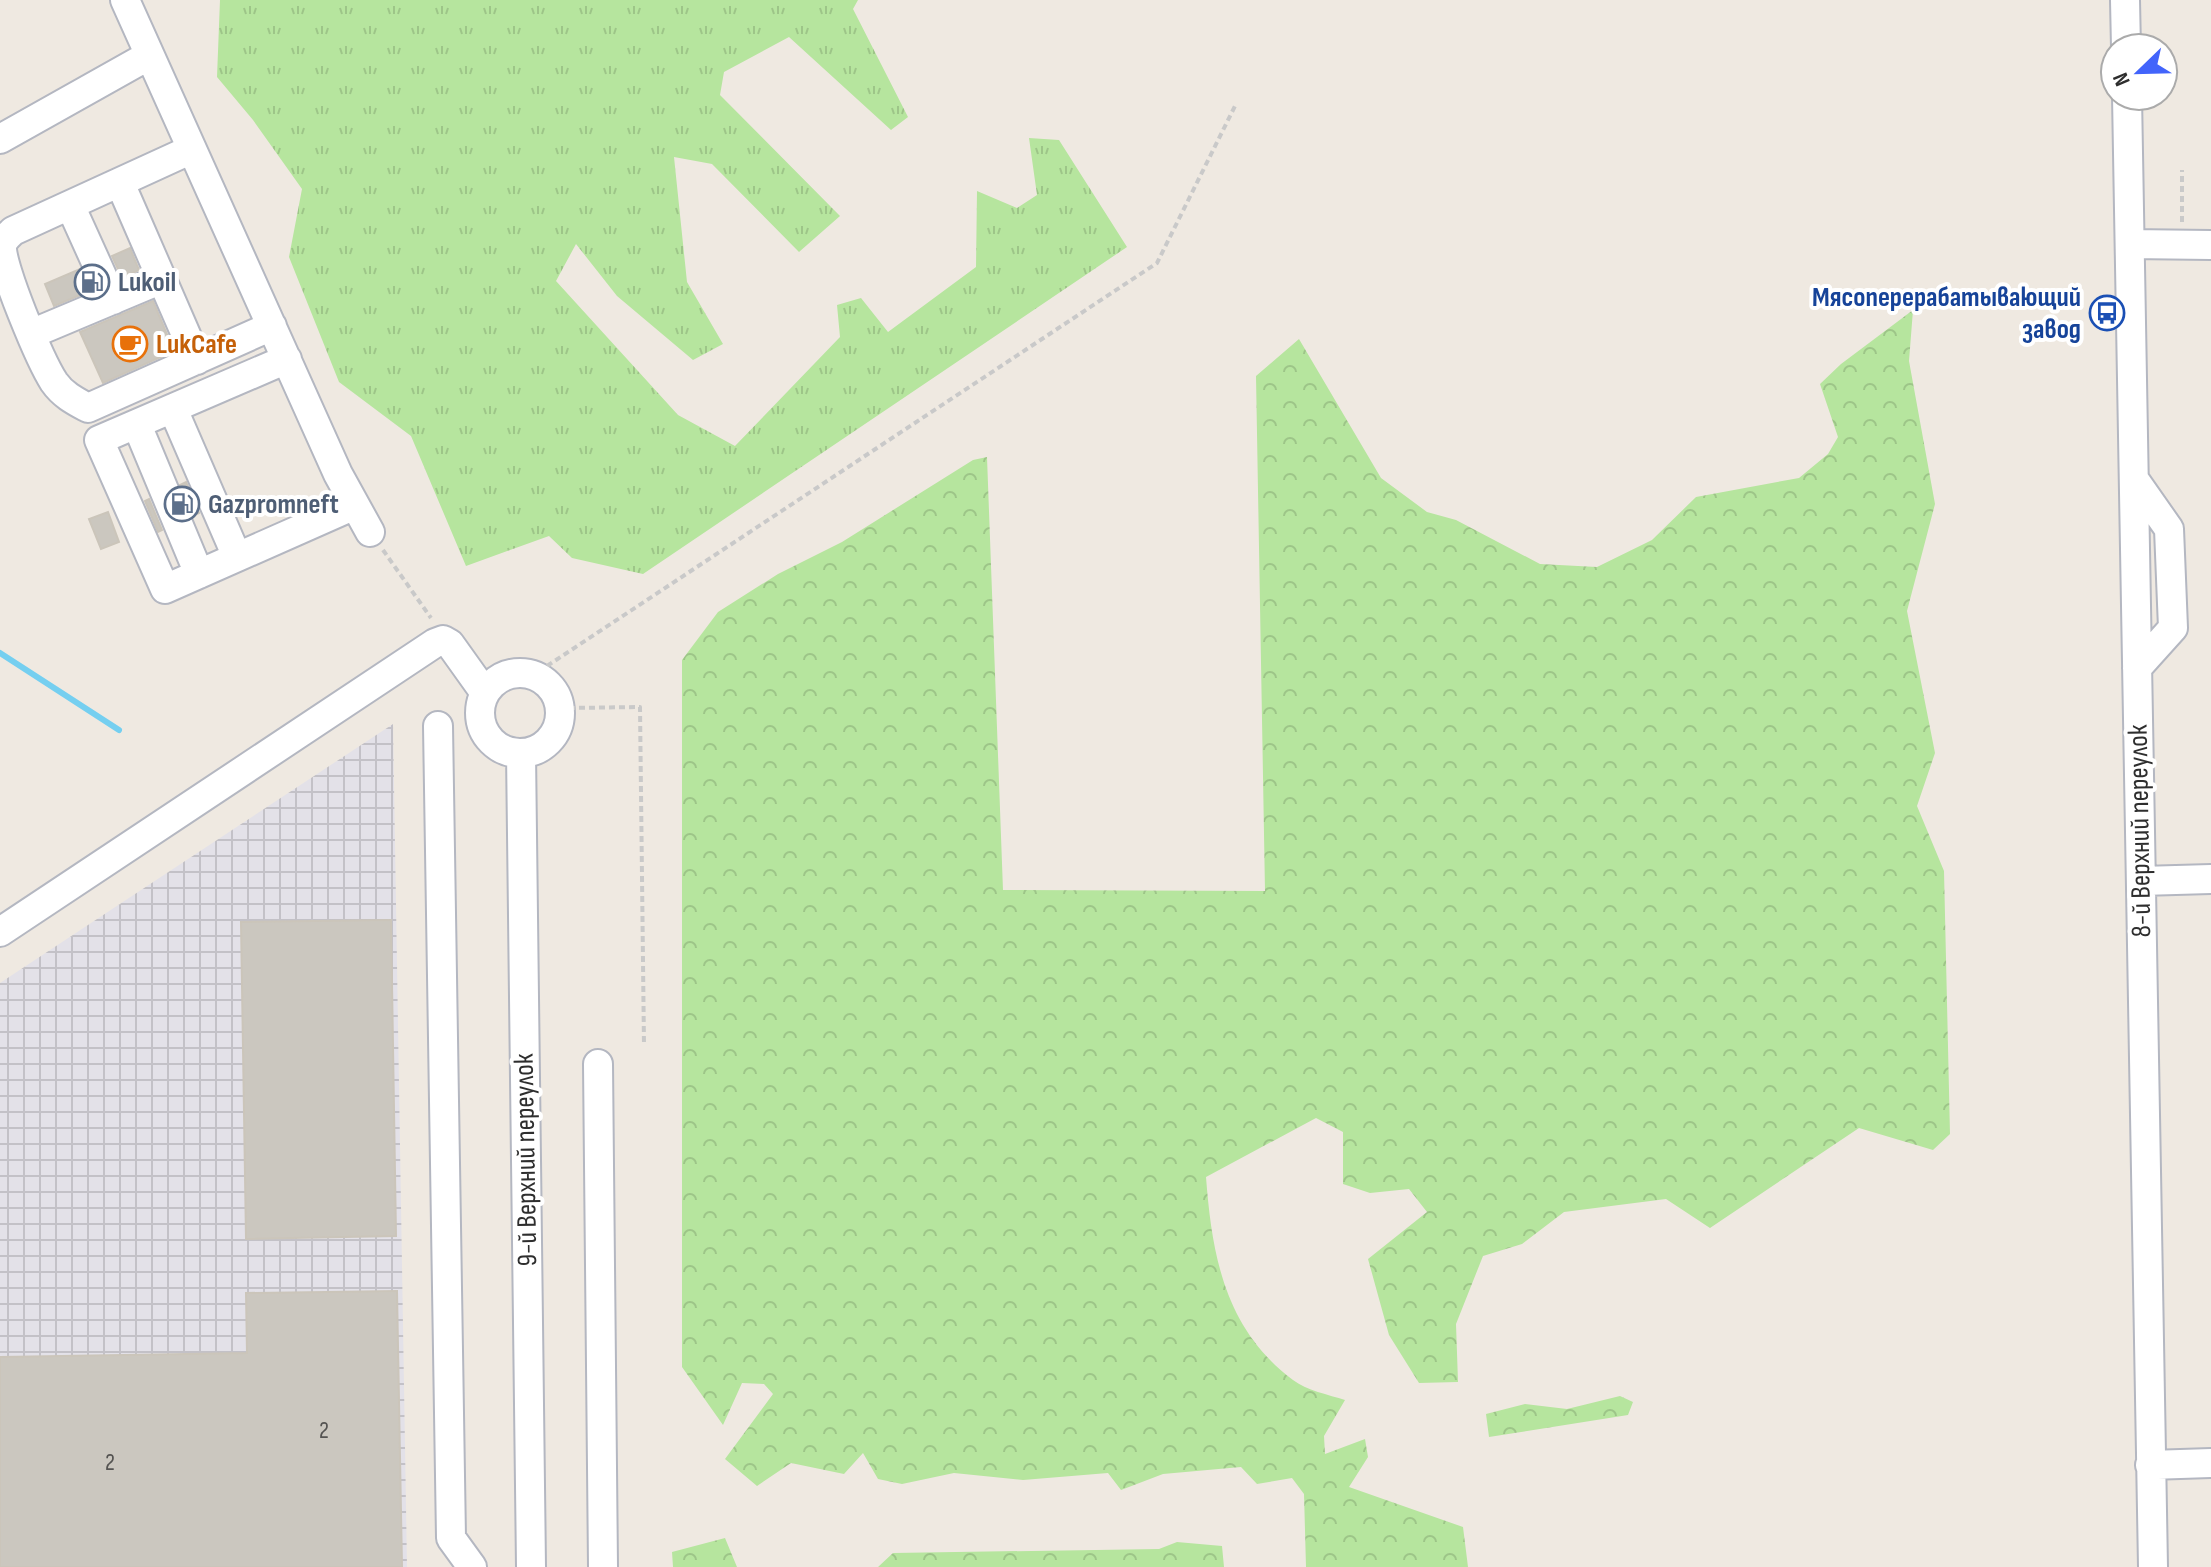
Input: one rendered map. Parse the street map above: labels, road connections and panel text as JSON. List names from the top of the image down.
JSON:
{
  "streets": {
    "street": ["8-й Верхний переулок", "9-й Верхний переулок"]
  },
  "places": {
    "fuel station": ["Lukoil", "Gazpromneft"],
    "bus stop": ["Мясоперерабатывающий завод"],
    "cafe": ["LukCafe"]
  },
  "house_numbers": ["2", "2"],
  "north": "bottom left"
}
